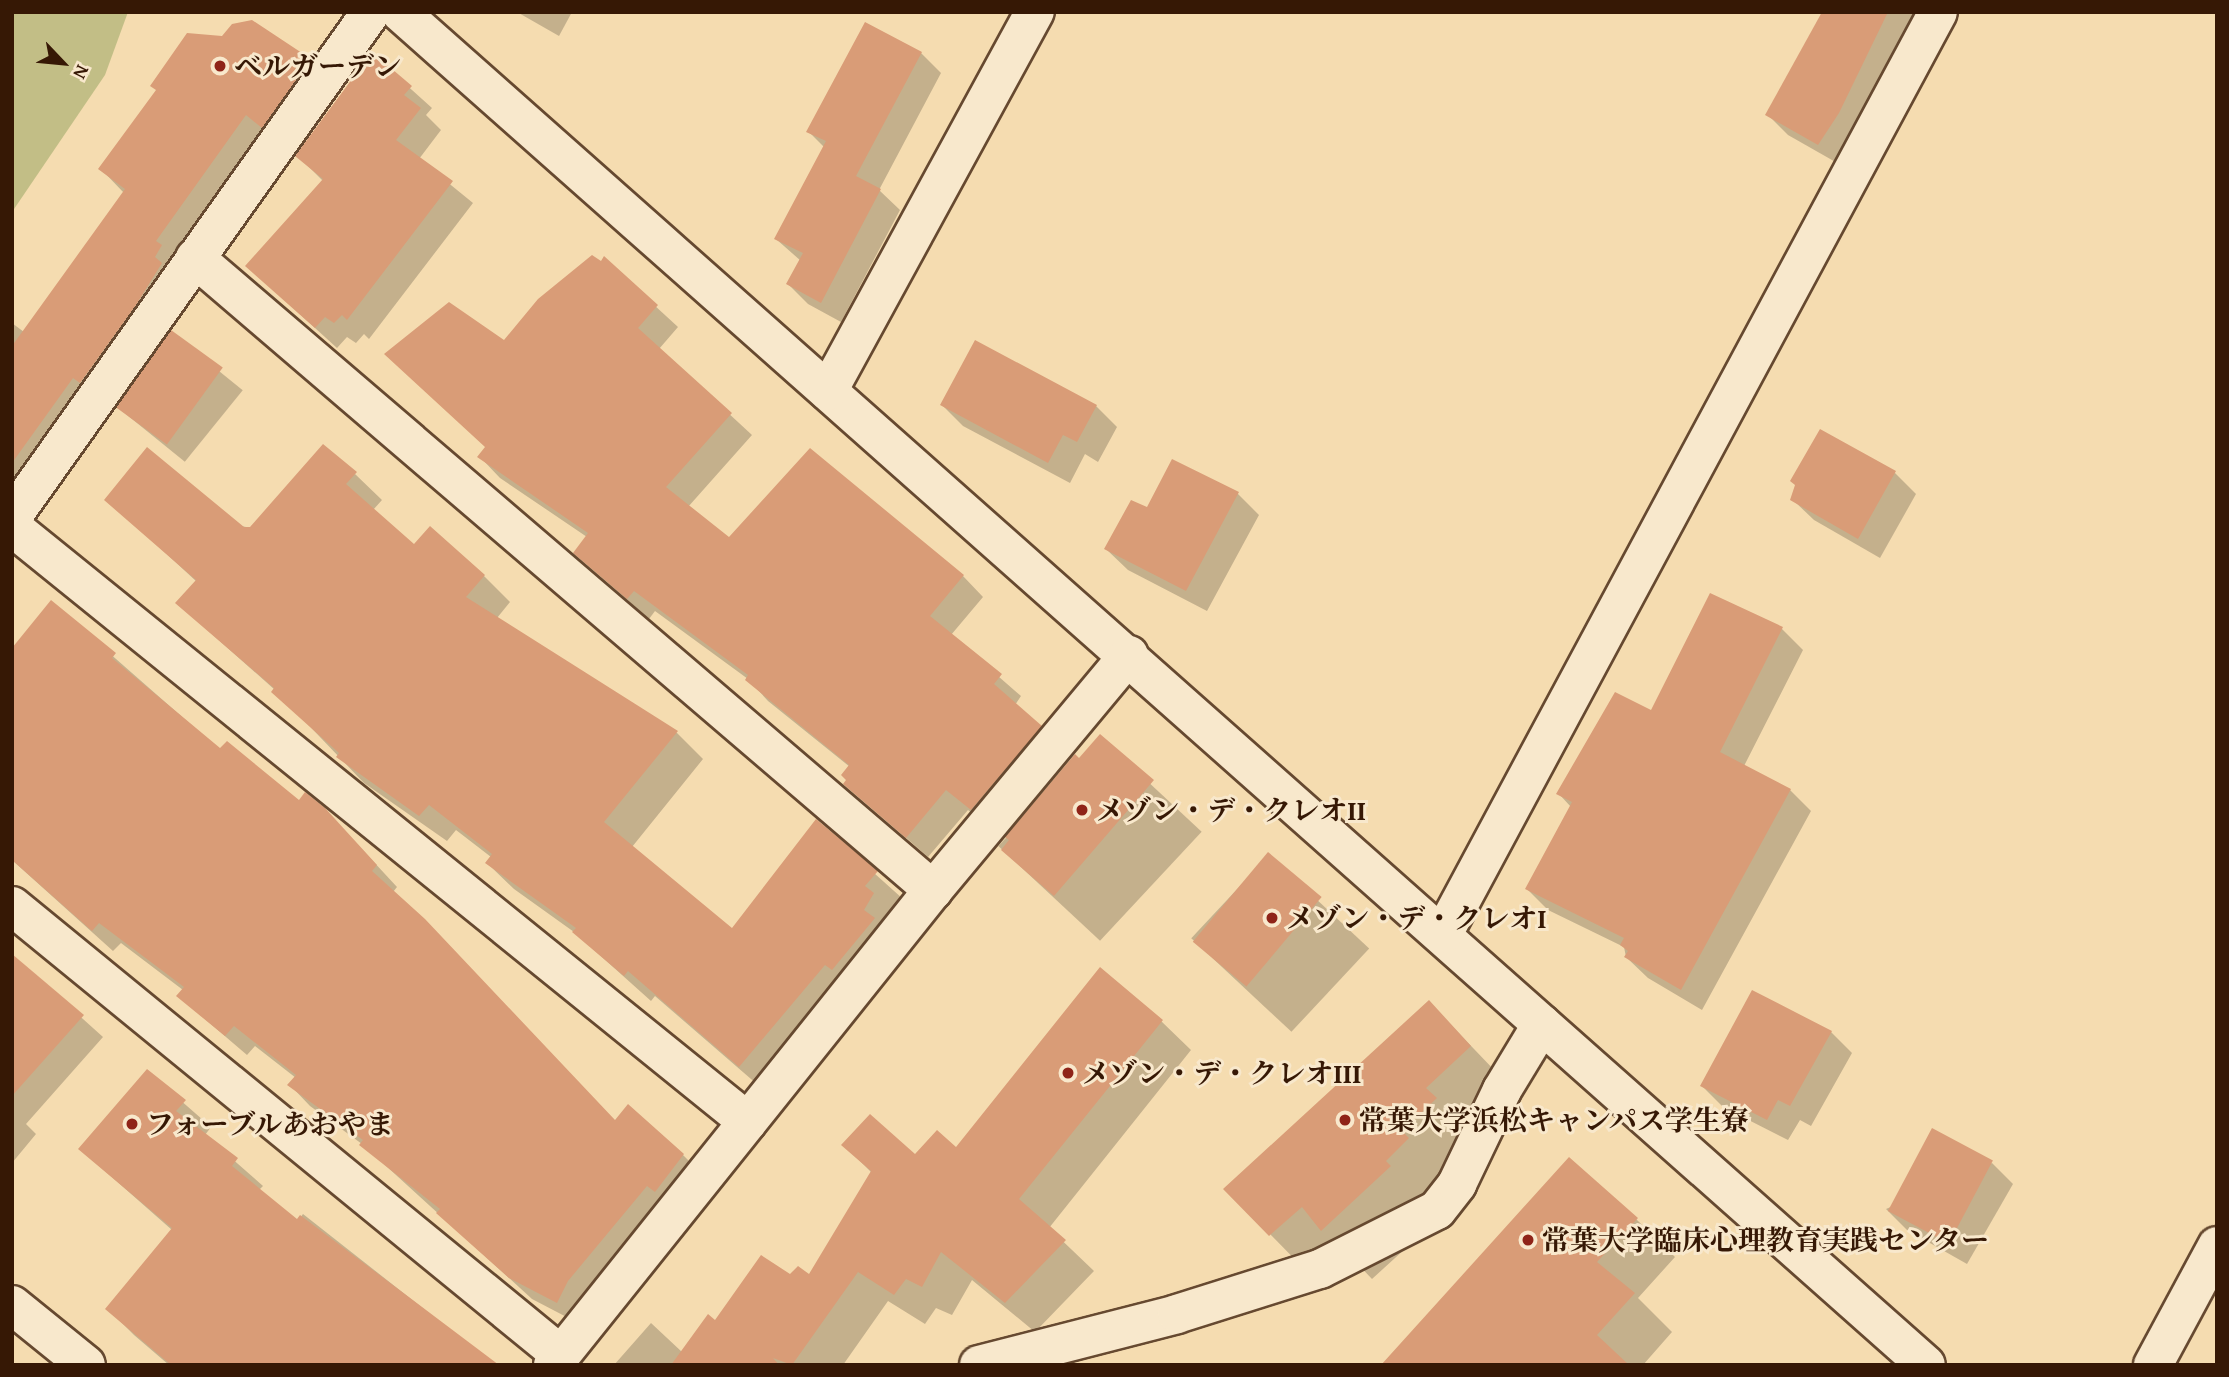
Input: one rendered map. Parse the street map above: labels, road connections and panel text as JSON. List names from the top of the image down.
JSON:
{
  "places": [
    "ベルガーデン",
    "メゾン・デ・クレオⅡ",
    "メゾン・デ・クレオⅠ",
    "メゾン・デ・クレオⅢ",
    "常葉大学浜松キャンパス学生寮",
    "フォーブルあおやま",
    "常葉大学臨床心理教育実践センター"
  ],
  "north": "bottom right"
}
